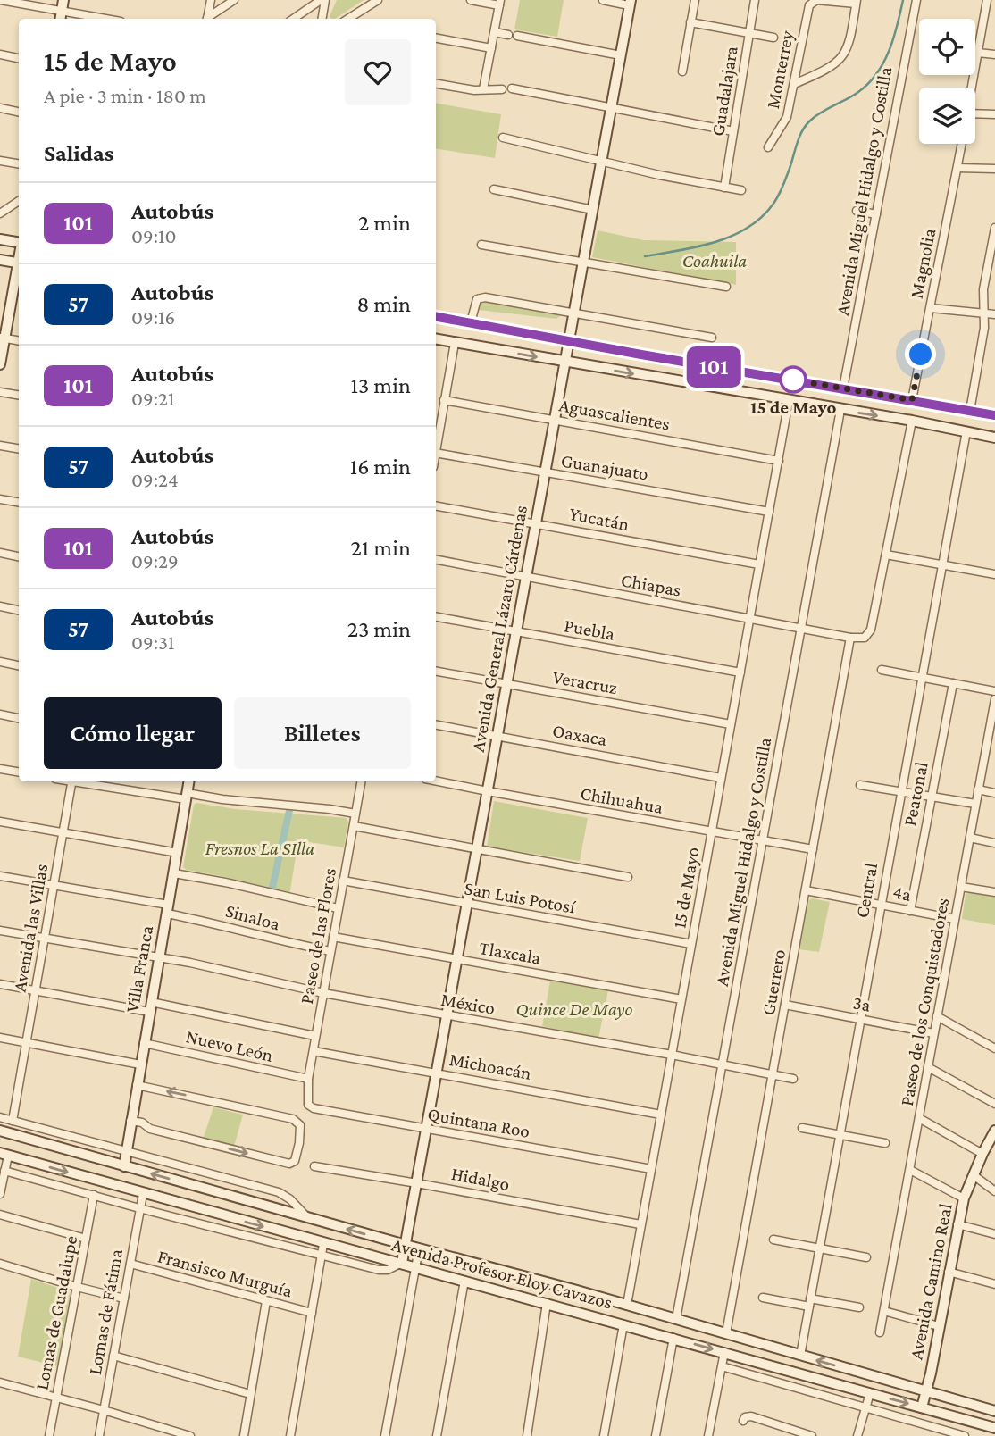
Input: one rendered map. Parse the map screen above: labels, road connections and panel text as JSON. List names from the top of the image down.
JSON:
{
  "streets": {
    "main road": [
      "Avenida General Lázaro Cárdenas",
      "Villa Franca",
      "Avenida Profesor Eloy Cavazos",
      "Avenida Camino Real"
    ],
    "street": [
      "Monterrey",
      "Guadalajara",
      "Avenida Miguel Hidalgo y Costilla",
      "Magnolia",
      "Aguascalientes",
      "Guanajuato",
      "Yucatán",
      "Chiapas",
      "Puebla",
      "Veracruz",
      "Oaxaca",
      "Peatonal",
      "Chihuahua",
      "15 de Mayo",
      "Central",
      "4a",
      "San Luis Potosí",
      "Sinaloa",
      "Avenida las Villas",
      "Paseo de las Flores",
      "Tlaxcala",
      "Guerrero",
      "Paseo de los Conquistadores",
      "México",
      "3a",
      "Nuevo León",
      "Michoacán",
      "Quintana Roo",
      "Hidalgo",
      "Fransisco Murguía",
      "Lomas de Fátima",
      "Lomas de Guadalupe"
    ]
  },
  "crossings": [
    ["Avenida Miguel Hidalgo y Costilla", "Chiapas"],
    ["Avenida Miguel Hidalgo y Costilla", "Chihuahua"],
    ["Avenida Miguel Hidalgo y Costilla", "México"],
    ["Avenida Miguel Hidalgo y Costilla", "Avenida Profesor Eloy Cavazos"],
    ["Aguascalientes", "Avenida General Lázaro Cárdenas"],
    ["Aguascalientes", "15 de Mayo"],
    ["Guanajuato", "Avenida General Lázaro Cárdenas"],
    ["Guanajuato", "15 de Mayo"],
    ["Yucatán", "Avenida General Lázaro Cárdenas"],
    ["Yucatán", "15 de Mayo"],
    ["Chiapas", "Avenida General Lázaro Cárdenas"],
    ["Chiapas", "15 de Mayo"],
    ["Chiapas", "Guerrero"],
    ["Avenida General Lázaro Cárdenas", "Puebla"],
    ["Avenida General Lázaro Cárdenas", "Veracruz"],
    ["Avenida General Lázaro Cárdenas", "Oaxaca"],
    ["Avenida General Lázaro Cárdenas", "Chihuahua"],
    ["Avenida General Lázaro Cárdenas", "San Luis Potosí"],
    ["Avenida General Lázaro Cárdenas", "Tlaxcala"],
    ["Avenida General Lázaro Cárdenas", "México"],
    ["Avenida General Lázaro Cárdenas", "Michoacán"],
    ["Avenida General Lázaro Cárdenas", "Quintana Roo"],
    ["Avenida General Lázaro Cárdenas", "Hidalgo"],
    ["Avenida General Lázaro Cárdenas", "Avenida Profesor Eloy Cavazos"],
    ["Puebla", "15 de Mayo"],
    ["Veracruz", "15 de Mayo"],
    ["Oaxaca", "15 de Mayo"],
    ["Peatonal", "4a"],
    ["Chihuahua", "15 de Mayo"],
    ["Chihuahua", "Guerrero"],
    ["15 de Mayo", "San Luis Potosí"],
    ["15 de Mayo", "Tlaxcala"],
    ["15 de Mayo", "México"],
    ["15 de Mayo", "Michoacán"],
    ["15 de Mayo", "Quintana Roo"],
    ["15 de Mayo", "Hidalgo"],
    ["15 de Mayo", "Avenida Profesor Eloy Cavazos"],
    ["Central", "4a"],
    ["Central", "3a"],
    ["Central", "Avenida Profesor Eloy Cavazos"],
    ["4a", "Guerrero"],
    ["4a", "Paseo de los Conquistadores"],
    ["San Luis Potosí", "Paseo de las Flores"],
    ["Sinaloa", "Avenida las Villas"],
    ["Sinaloa", "Paseo de las Flores"],
    ["Sinaloa", "Villa Franca"],
    ["Avenida las Villas", "México"],
    ["Avenida las Villas", "Avenida Profesor Eloy Cavazos"],
    ["Paseo de las Flores", "Tlaxcala"],
    ["Paseo de las Flores", "México"],
    ["Paseo de las Flores", "Nuevo León"],
    ["Paseo de las Flores", "Michoacán"],
    ["Paseo de las Flores", "Quintana Roo"],
    ["Villa Franca", "México"],
    ["Villa Franca", "Nuevo León"],
    ["Villa Franca", "Avenida Profesor Eloy Cavazos"],
    ["Guerrero", "México"],
    ["Guerrero", "3a"],
    ["Guerrero", "Avenida Profesor Eloy Cavazos"],
    ["Paseo de los Conquistadores", "3a"],
    ["Fransisco Murguía", "Lomas de Fátima"],
    ["Avenida Profesor Eloy Cavazos", "Avenida Camino Real"],
    ["Avenida Profesor Eloy Cavazos", "Lomas de Fátima"]
  ],
  "parks": ["Coahuila", "Fresnos La SIlla", "Quince De Mayo"],
  "places": ["15 de Mayo"],
  "lines": ["bus line 101"],
  "page": {
    "on_map": "101",
    "heading": [
      ["15 de Mayo", "A pie · 3 min · 180 m"],
      "Salidas"
    ],
    "list": [
      {
        "mark": "101",
        "name": "Autobús",
        "note": "09:10",
        "value": "2 min"
      },
      {
        "mark": "57",
        "name": "Autobús",
        "note": "09:16",
        "value": "8 min"
      },
      {
        "mark": "101",
        "name": "Autobús",
        "note": "09:21",
        "value": "13 min"
      },
      {
        "mark": "57",
        "name": "Autobús",
        "note": "09:24",
        "value": "16 min"
      },
      {
        "mark": "101",
        "name": "Autobús",
        "note": "09:29",
        "value": "21 min"
      },
      {
        "mark": "57",
        "name": "Autobús",
        "note": "09:31",
        "value": "23 min"
      }
    ],
    "buttons": ["Cómo llegar", "Billetes"]
  }
}
